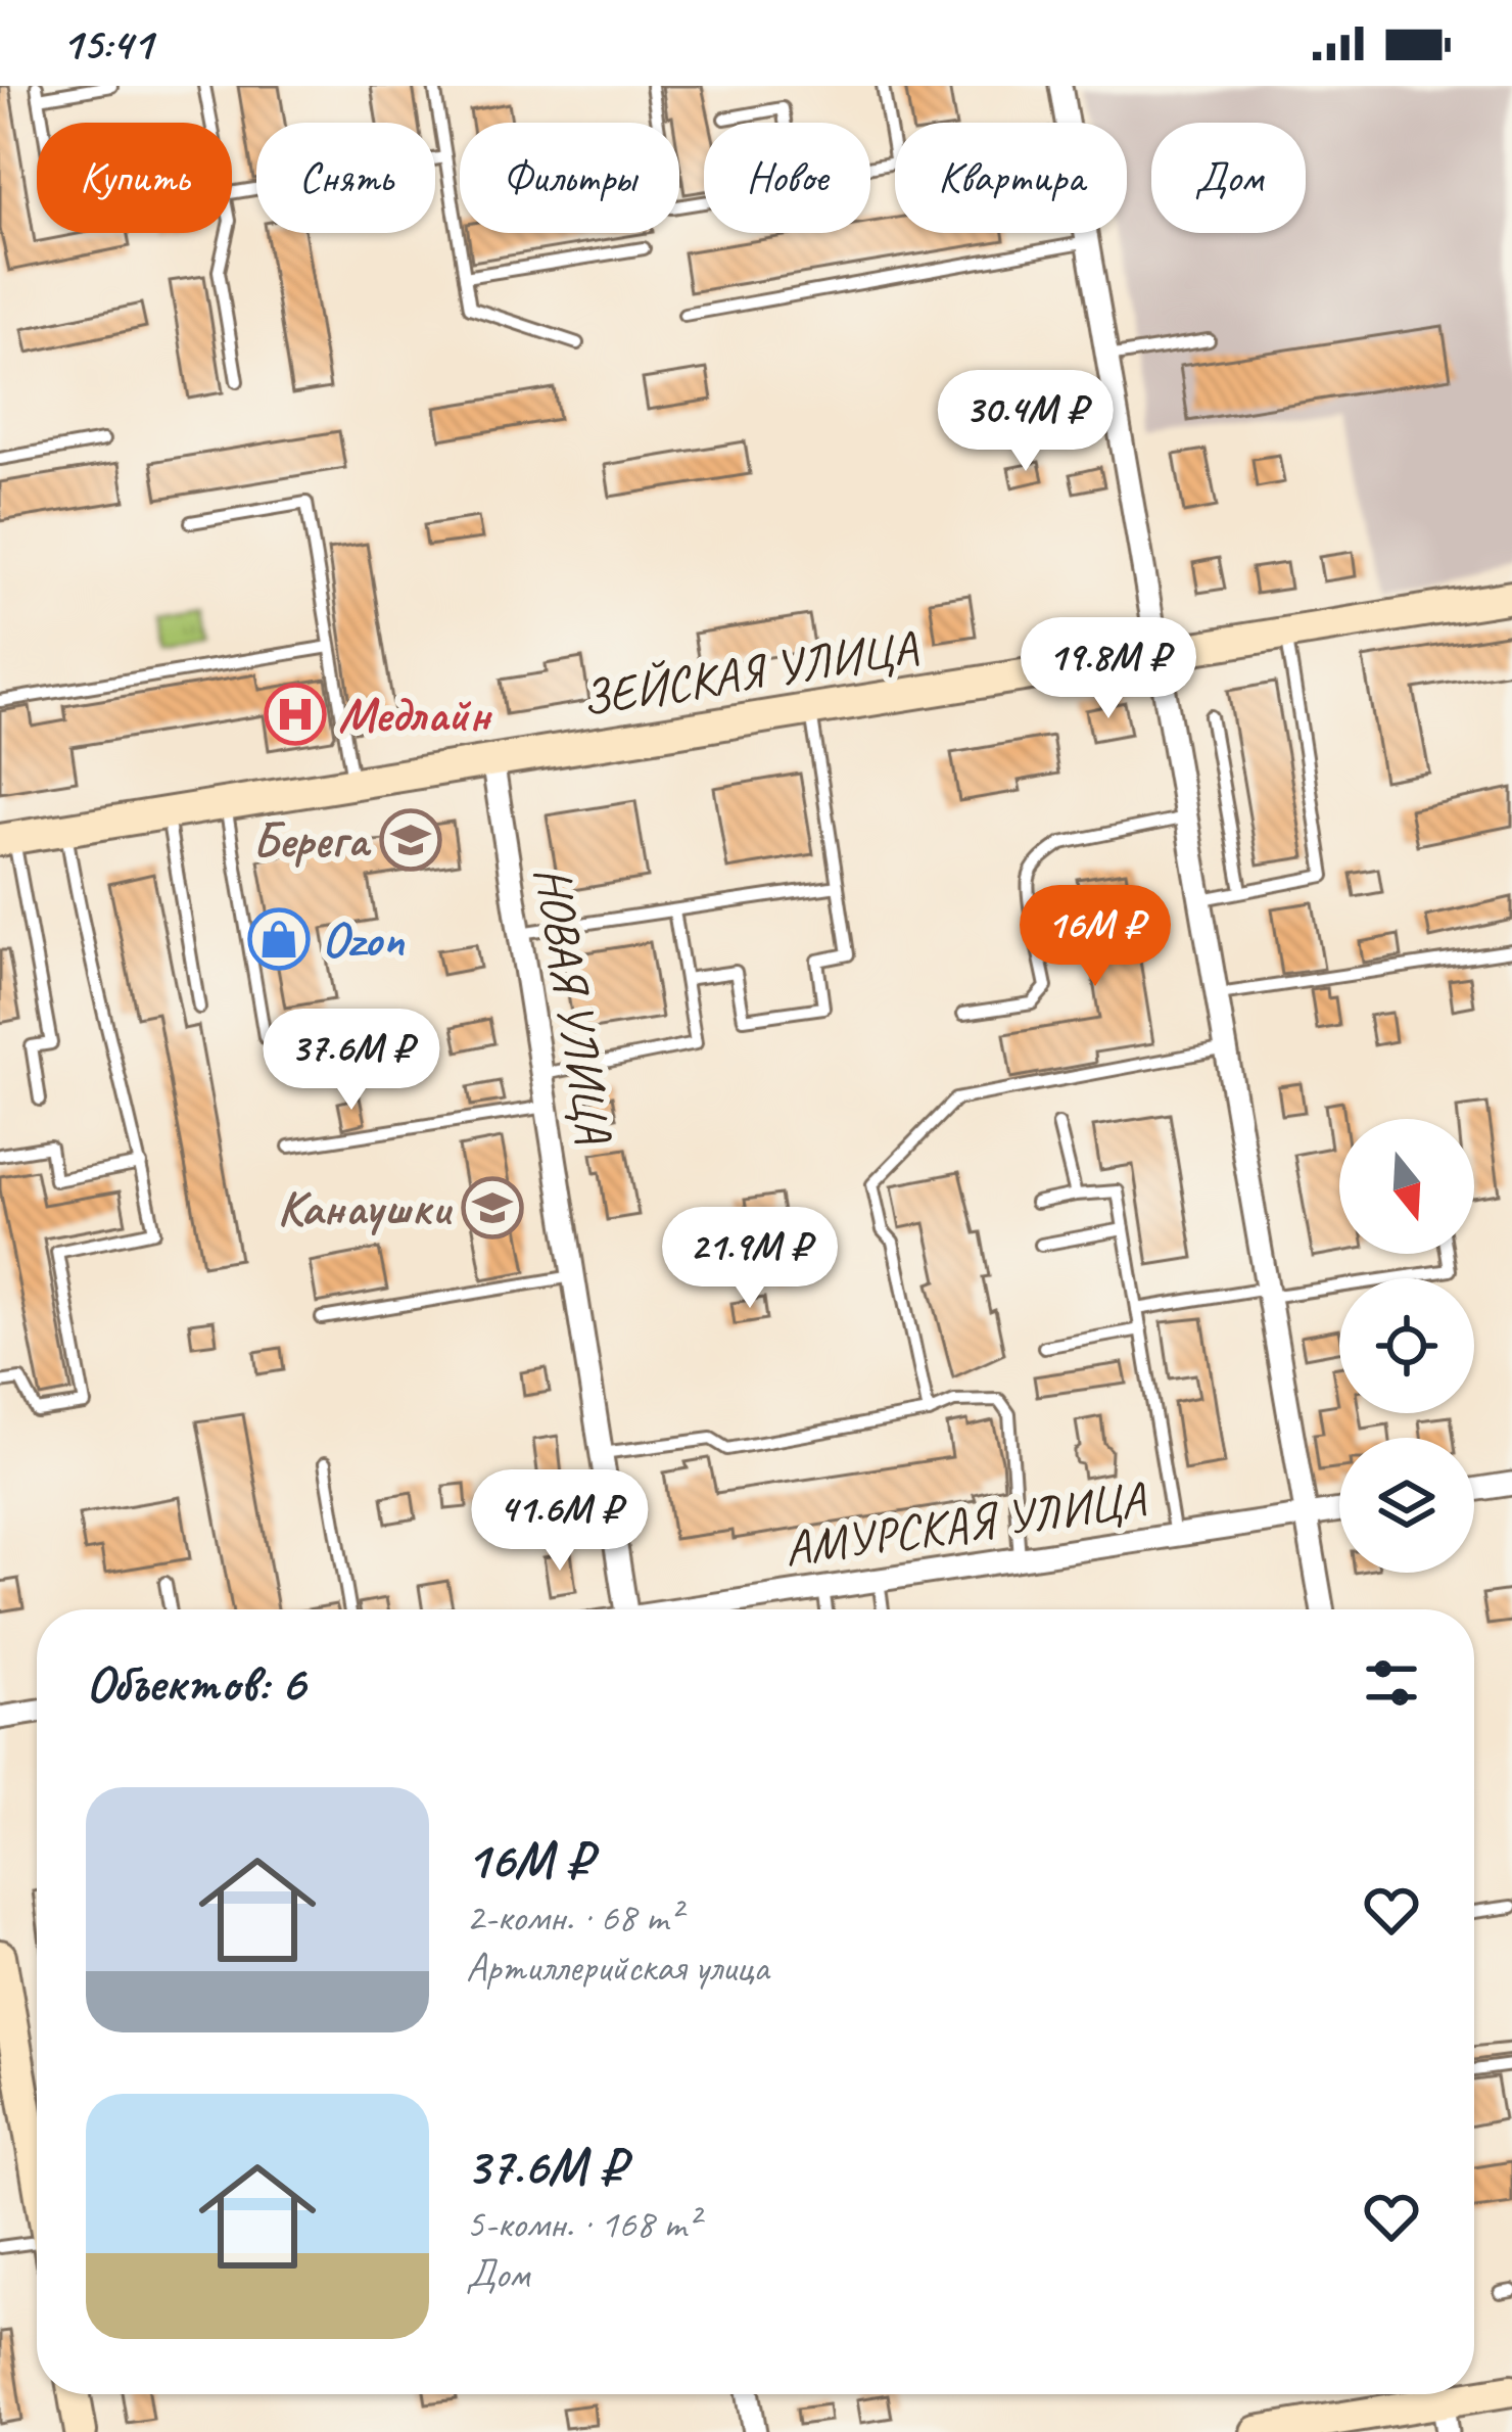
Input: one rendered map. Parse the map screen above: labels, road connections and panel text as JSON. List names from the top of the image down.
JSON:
{
  "streets": {
    "street": ["ЗЕЙСКАЯ УЛИЦА", "НОВАЯ УЛИЦА", "АМУРСКАЯ УЛИЦА"]
  },
  "crossings": [
    ["ЗЕЙСКАЯ УЛИЦА", "НОВАЯ УЛИЦА"]
  ],
  "places": {
    "hospital": ["Медлайн"],
    "school or university": ["Берега", "Канаушки"],
    "shop": ["Ozon"]
  },
  "north": "bottom",
  "page": {
    "status": "15:41",
    "chip": [
      "Купить",
      "Снять",
      "Фильтры",
      "Новое",
      "Квартира",
      "Дом"
    ],
    "price": [
      "30.4M ₽",
      "19.8M ₽",
      "16M ₽",
      "37.6M ₽",
      "21.9M ₽",
      "41.6M ₽"
    ],
    "heading": "Объектов: 6",
    "list": [
      {
        "name": "16M ₽",
        "note": "2-комн. · 68 m² · Артиллерийская улица"
      },
      {
        "name": "37.6M ₽",
        "note": "5-комн. · 168 m² · Дом"
      }
    ]
  }
}
